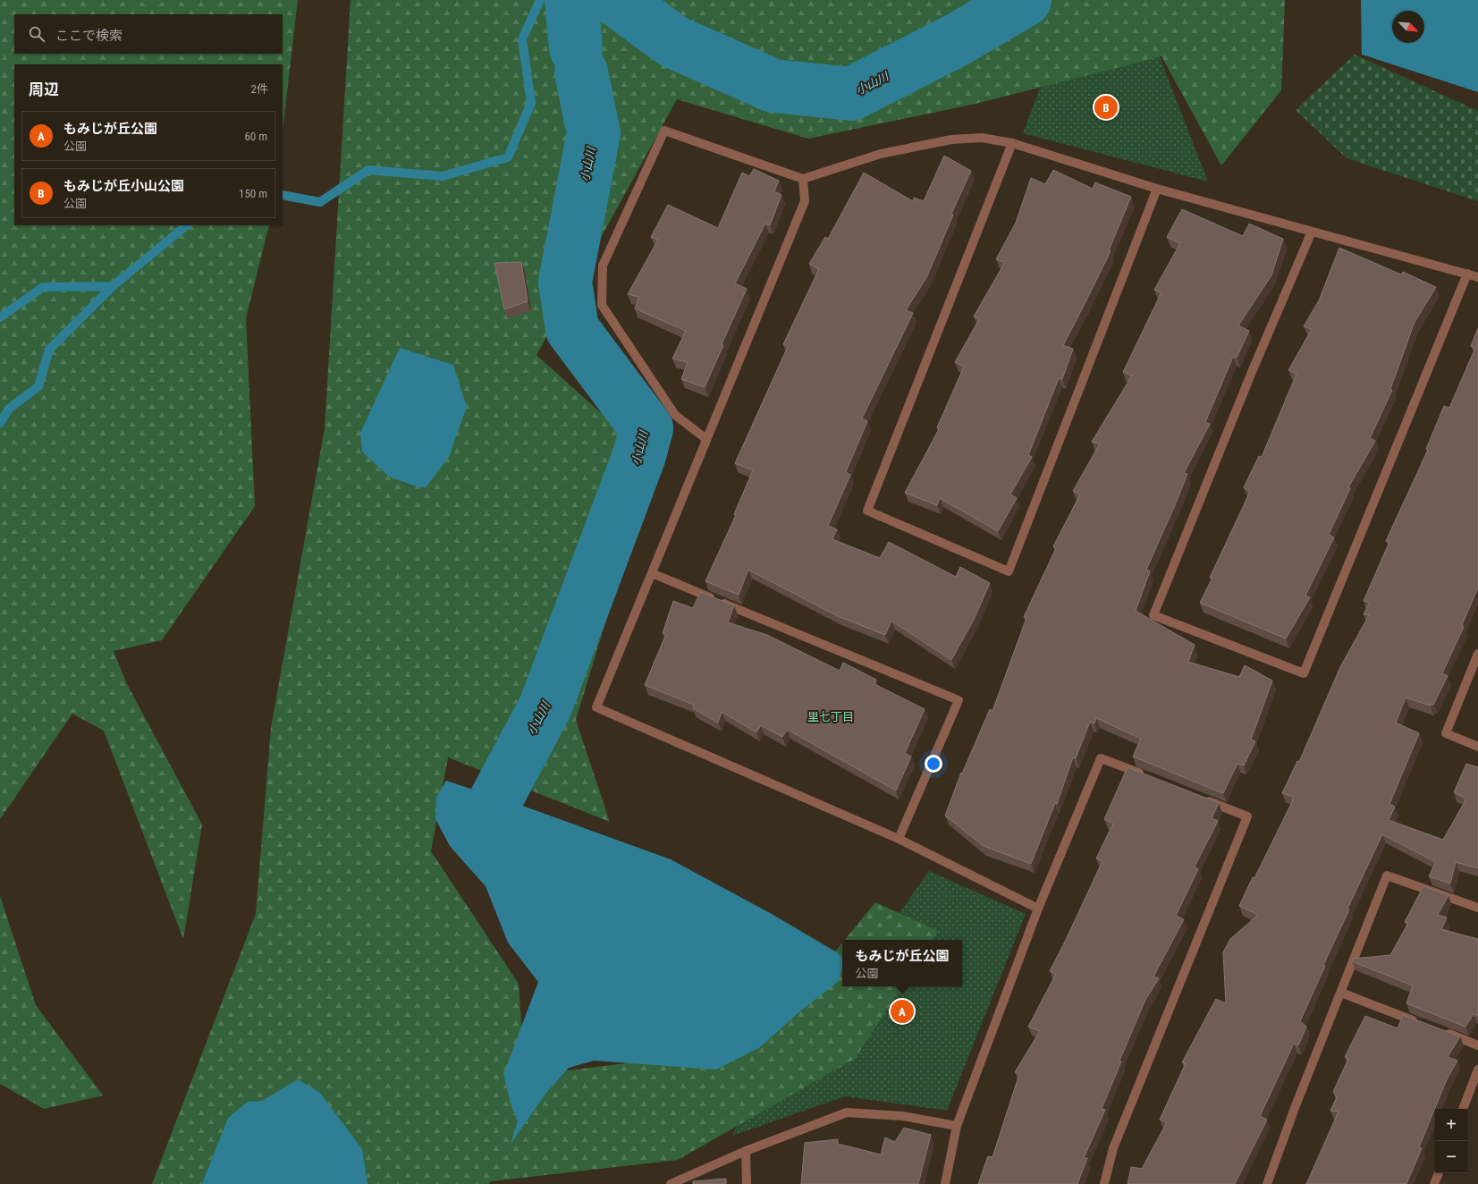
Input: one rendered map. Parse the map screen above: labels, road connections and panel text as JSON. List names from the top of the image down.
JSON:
{
  "districts": ["里七丁目"],
  "water": ["小山川"],
  "north": "bottom right",
  "page": {
    "search": "ここで検索",
    "heading": ["周辺", "2件"],
    "pins": ["B", "A"],
    "list": [
      {
        "mark": "A",
        "name": "もみじが丘公園",
        "note": "公園",
        "value": "60 m"
      },
      {
        "mark": "B",
        "name": "もみじが丘小山公園",
        "note": "公園",
        "value": "150 m"
      }
    ],
    "popup": ["もみじが丘公園", "公園"],
    "map_buttons": ["+", "−"]
  }
}
